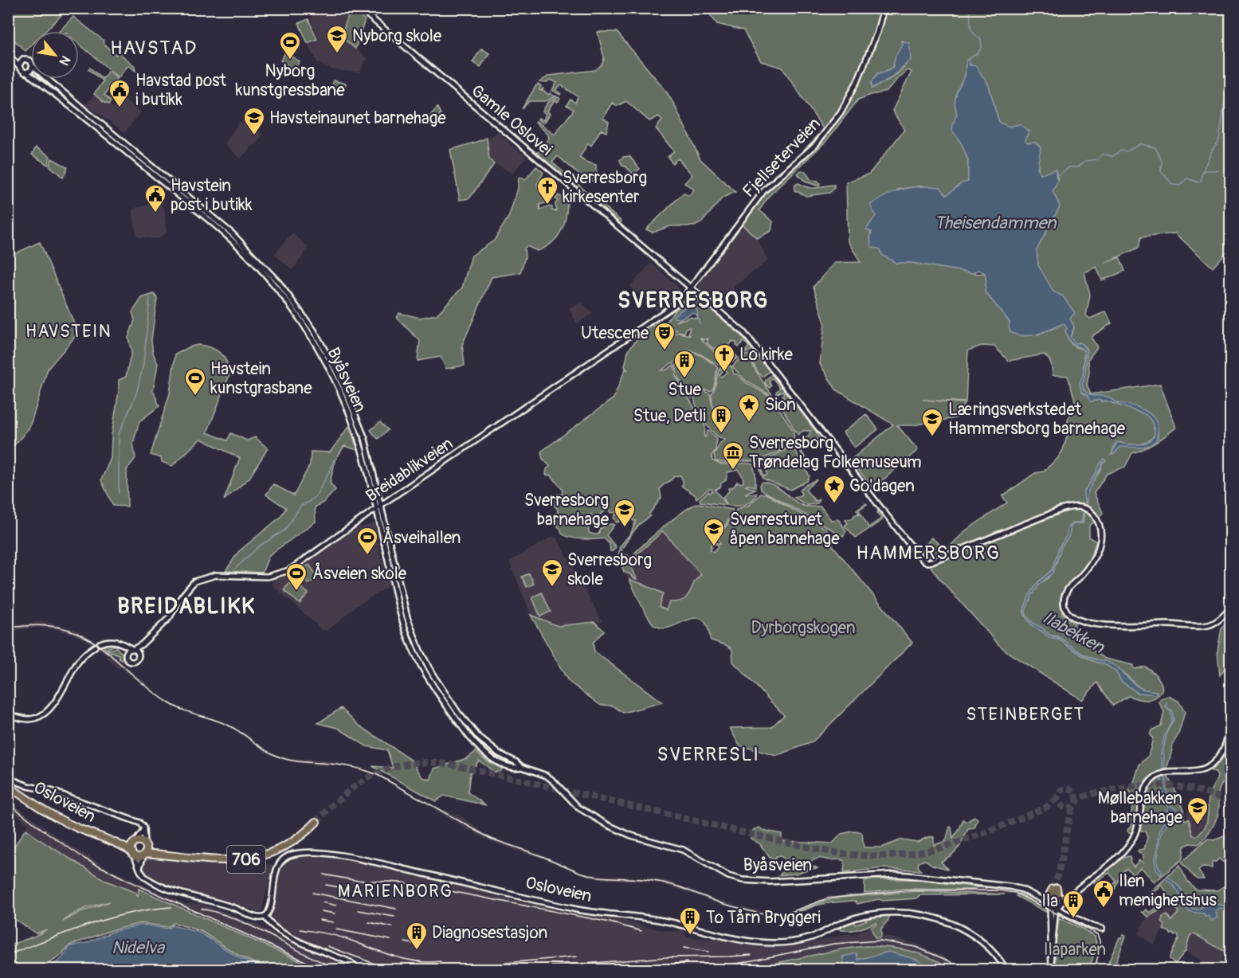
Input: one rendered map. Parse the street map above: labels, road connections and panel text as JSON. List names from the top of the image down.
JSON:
{
  "streets": {
    "highway": ["Osloveien", "706"],
    "street": [
      "Gamle Oslovei",
      "Fjellseterveien",
      "Byåsveien",
      "Breidablikveien"
    ]
  },
  "crossings": [
    ["Gamle Oslovei", "Fjellseterveien"],
    ["Gamle Oslovei", "Breidablikveien"],
    ["Fjellseterveien", "Breidablikveien"],
    ["Byåsveien", "Breidablikveien"],
    ["Osloveien", "706"]
  ],
  "districts": [
    "HAVSTAD",
    "SVERRESBORG",
    "HAVSTEIN",
    "HAMMERSBORG",
    "BREIDABLIKK",
    "STEINBERGET",
    "SVERRESLI",
    "MARIENBORG"
  ],
  "water": ["Theisendammen", "Ilabekken", "Nidelva"],
  "parks": ["Dyrborgskogen", "Ilaparken"],
  "places": {
    "school or university": [
      "Nyborg skole",
      "Havsteinaunet barnehage",
      "Læringsverkstedet Hammersborg barnehage",
      "Sverresborg barnehage",
      "Sverrestunet åpen barnehage",
      "Sverresborg skole",
      "Møllebakken barnehage"
    ],
    "sports": [
      "Nyborg kunstgressbane",
      "Havstein kunstgrasbane",
      "Åsveihallen",
      "Åsveien skole"
    ],
    "public building": ["Havstad post i butikk", "Havstein post i butikk", "Ilen menighetshus"],
    "church": ["Sverresborg kirkesenter", "Lo kirke"],
    "theatre": ["Utescene"],
    "building": [
      "Stue",
      "Stue, Detli",
      "Ila",
      "To Tårn Bryggeri",
      "Diagnosestasjon"
    ],
    "place": ["Sion", "Go'dagen"],
    "museum": ["Sverresborg Trøndelag Folkemuseum"]
  },
  "north": "bottom right"
}
